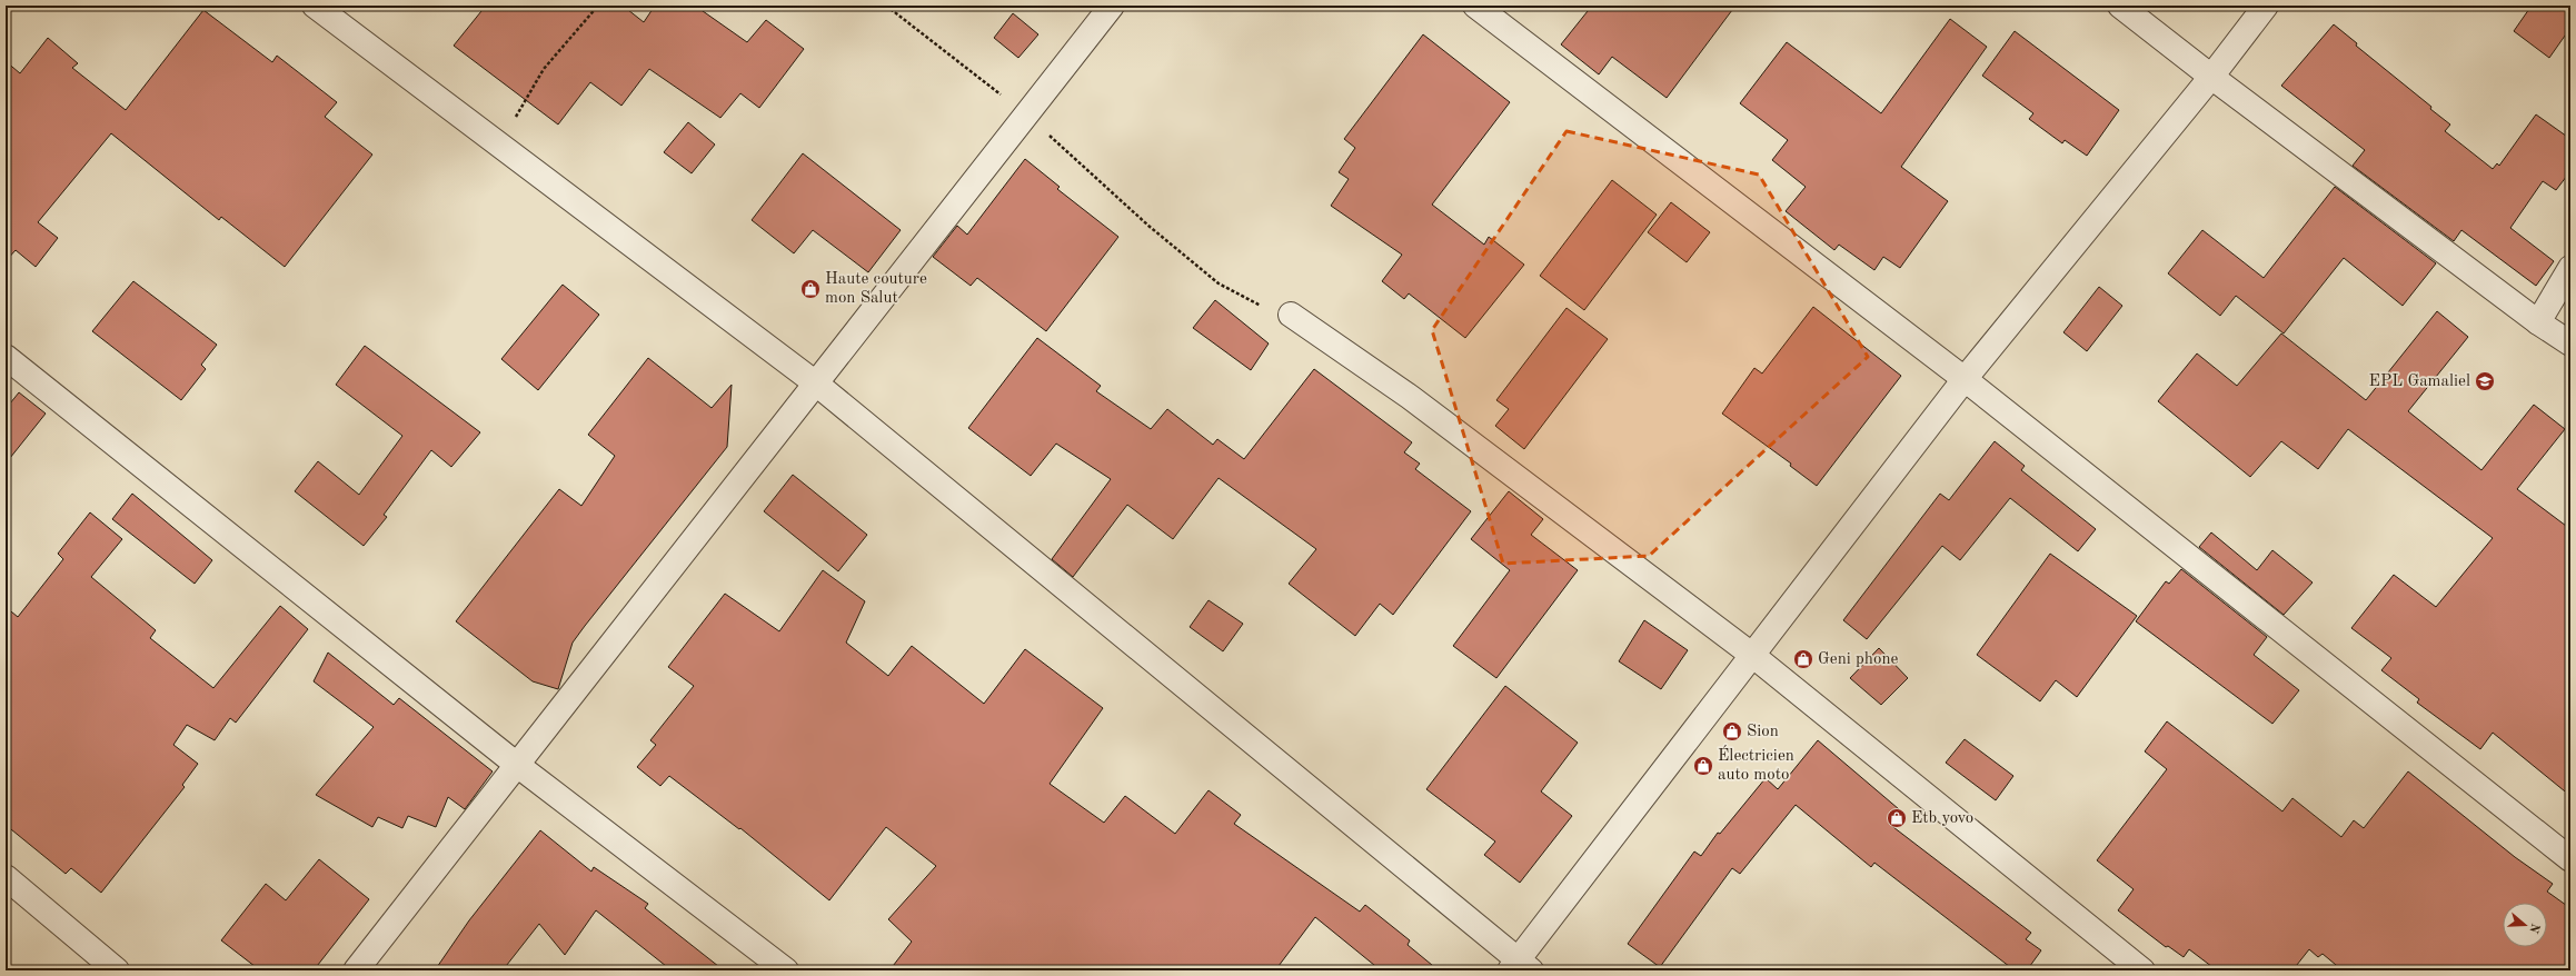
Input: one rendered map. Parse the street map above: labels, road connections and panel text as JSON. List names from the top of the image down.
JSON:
{
  "places": {
    "shop": [
      "Haute couture mon Salut",
      "Geni phone",
      "Sion",
      "Électricien auto moto",
      "Etb yovo"
    ],
    "school or university": ["EPL Gamaliel"]
  },
  "north": "right"
}
